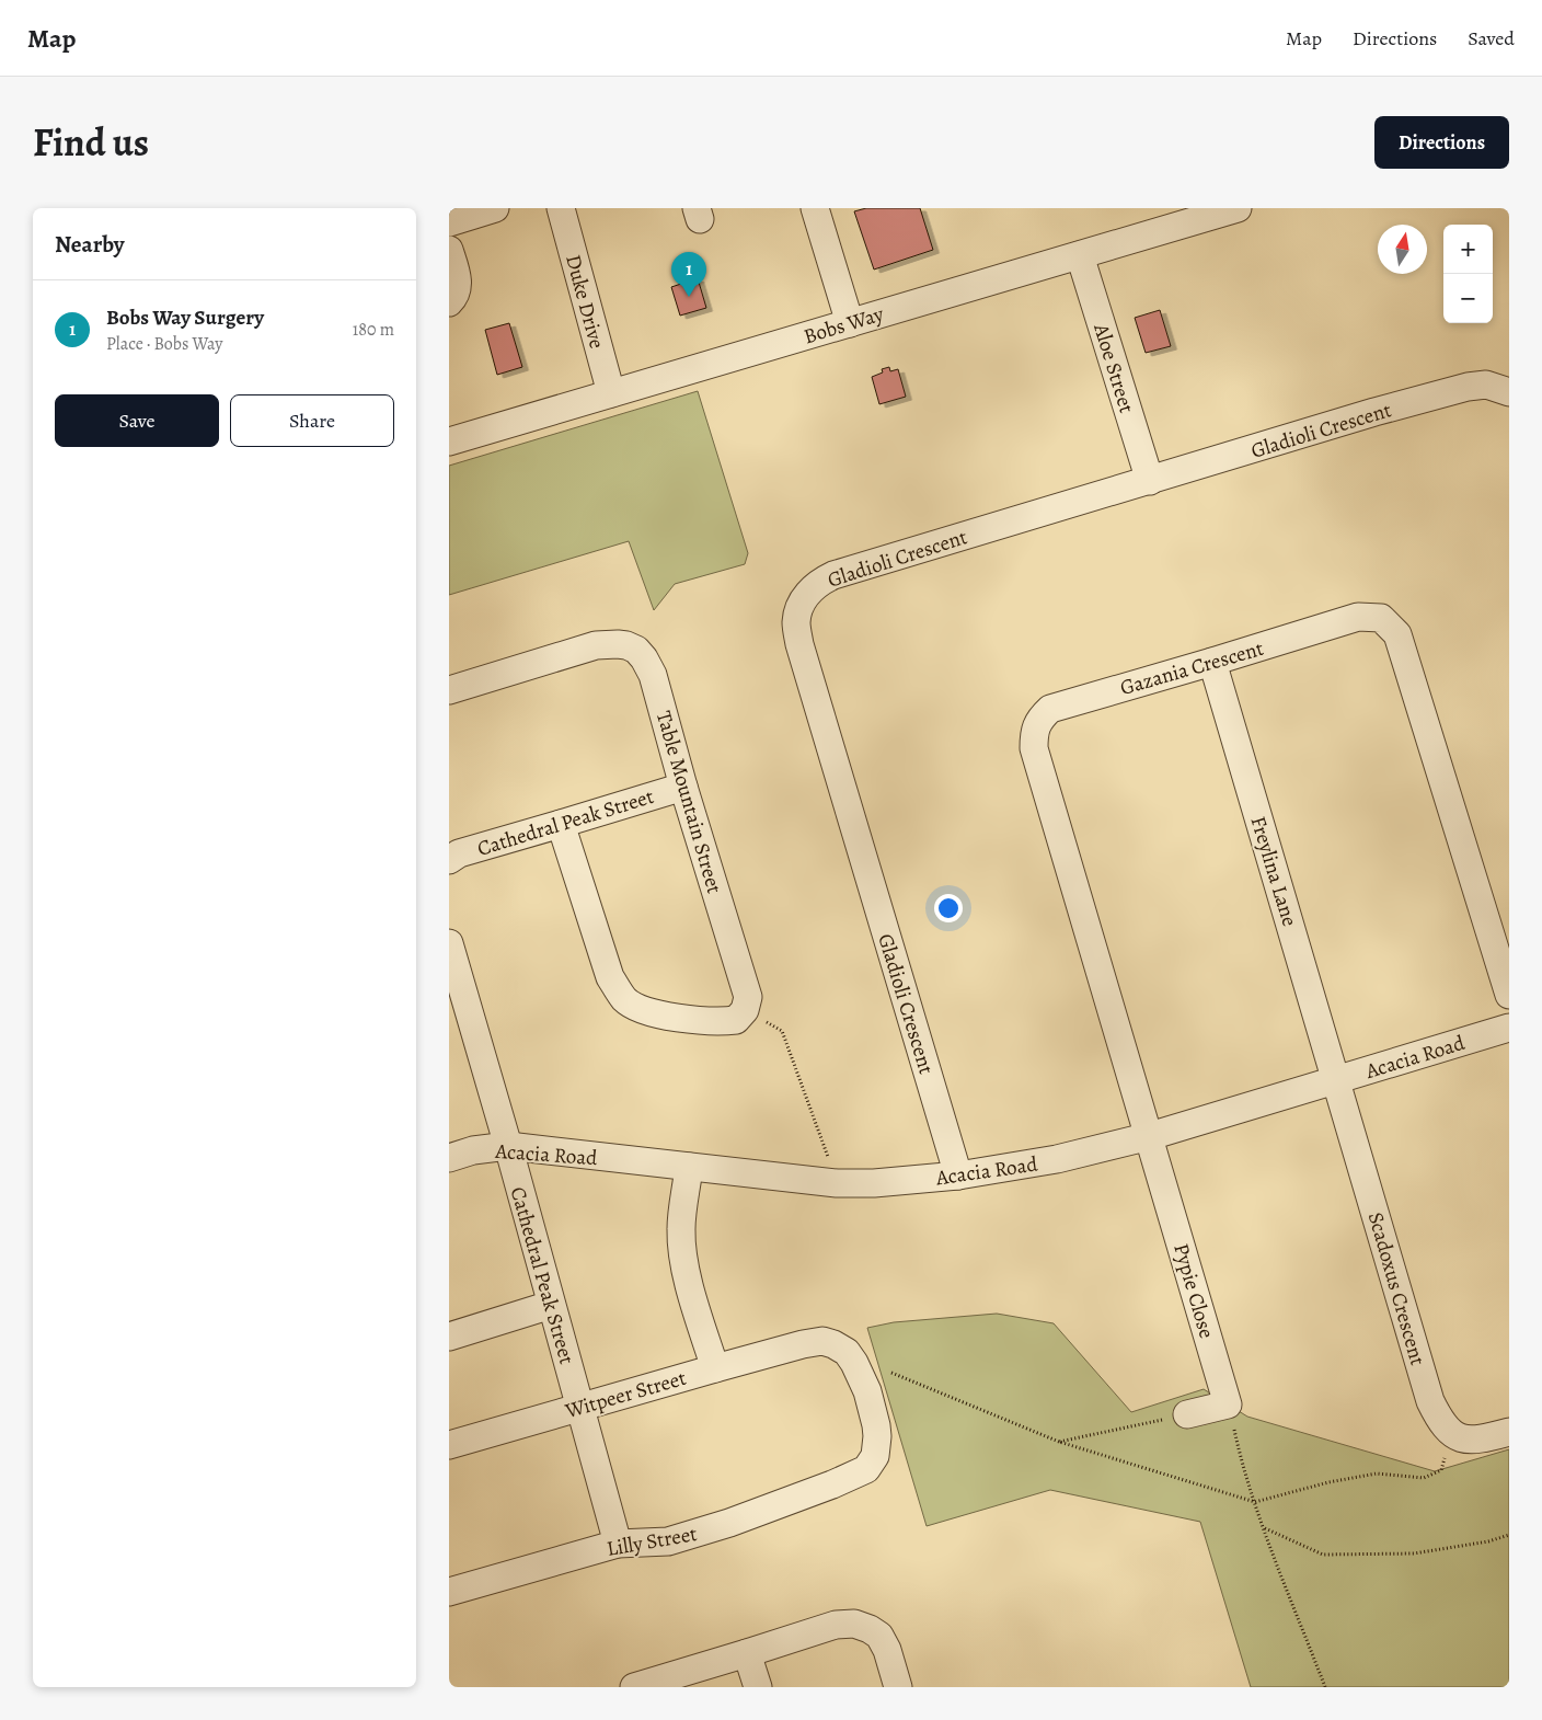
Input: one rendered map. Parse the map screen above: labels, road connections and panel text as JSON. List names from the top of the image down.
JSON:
{
  "streets": {
    "street": [
      "Duke Drive",
      "Bobs Way",
      "Aloe Street",
      "Gladioli Crescent",
      "Gazania Crescent",
      "Table Mountain Street",
      "Cathedral Peak Street",
      "Freylina Lane",
      "Acacia Road",
      "Scadoxus Crescent",
      "Pypie Close",
      "Witpeer Street",
      "Lilly Street"
    ]
  },
  "crossings": [
    ["Duke Drive", "Bobs Way"],
    ["Bobs Way", "Aloe Street"],
    ["Aloe Street", "Gladioli Crescent"],
    ["Gladioli Crescent", "Acacia Road"],
    ["Gazania Crescent", "Freylina Lane"],
    ["Gazania Crescent", "Acacia Road"],
    ["Gazania Crescent", "Pypie Close"],
    ["Table Mountain Street", "Cathedral Peak Street"],
    ["Cathedral Peak Street", "Acacia Road"],
    ["Cathedral Peak Street", "Witpeer Street"],
    ["Cathedral Peak Street", "Lilly Street"],
    ["Freylina Lane", "Acacia Road"],
    ["Freylina Lane", "Scadoxus Crescent"],
    ["Acacia Road", "Scadoxus Crescent"],
    ["Acacia Road", "Pypie Close"],
    ["Witpeer Street", "Lilly Street"]
  ],
  "north": "top",
  "page": {
    "header": "Map",
    "nav": ["Map", "Directions", "Saved"],
    "title": "Find us",
    "buttons": [
      "Directions",
      ["Save", "Share"]
    ],
    "heading": "Nearby",
    "map_buttons": ["+", "−"],
    "pins": "1",
    "list": [
      {
        "mark": "1",
        "name": "Bobs Way Surgery",
        "note": "Place · Bobs Way",
        "value": "180 m"
      }
    ]
  }
}
